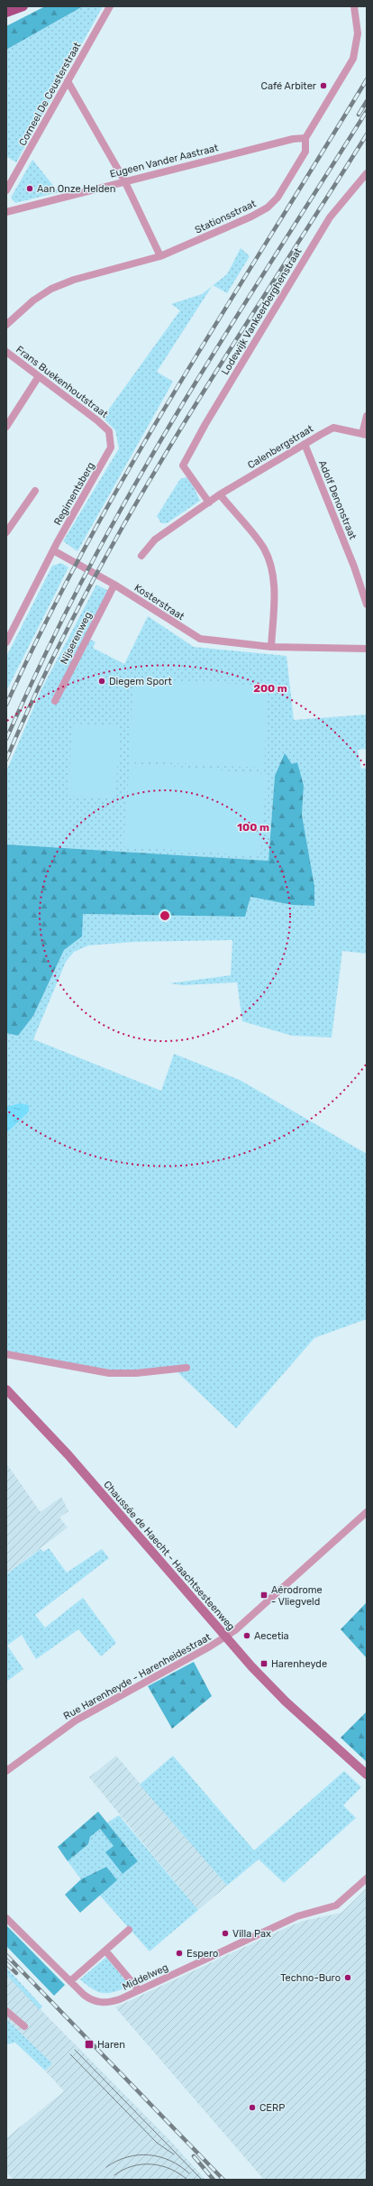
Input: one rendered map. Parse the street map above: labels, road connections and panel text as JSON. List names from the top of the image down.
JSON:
{
  "streets": {
    "main road": ["Chaussée de Haecht - Haachtsesteenweg"],
    "street": [
      "Corneel De Ceusterstraat",
      "Eugeen Vander Aastraat",
      "Stationsstraat",
      "Lodewijk Vankeerberghenstraat",
      "Frans Buekenhoutstraat",
      "Calenbergstraat",
      "Regimentsberg",
      "Adolf Denonstraat",
      "Kosterstraat",
      "Nijserenweg",
      "Rue Harenheyde - Harenheidestraat",
      "Middelweg"
    ]
  },
  "crossings": [
    ["Eugeen Vander Aastraat", "Stationsstraat"],
    ["Lodewijk Vankeerberghenstraat", "Calenbergstraat"],
    ["Frans Buekenhoutstraat", "Regimentsberg"],
    ["Calenbergstraat", "Adolf Denonstraat"],
    ["Regimentsberg", "Kosterstraat"],
    ["Kosterstraat", "Nijserenweg"],
    ["Chaussée de Haecht - Haachtsesteenweg", "Rue Harenheyde - Harenheidestraat"]
  ],
  "places": {
    "other": [
      "Café Arbiter",
      "Aan Onze Helden",
      "Diegem Sport",
      "Aecetia",
      "Villa Pax",
      "Espero",
      "Techno-Buro",
      "CERP"
    ],
    "transit": ["Aérodrome - Vliegveld", "Harenheyde", "Haren"]
  },
  "rings": ["200 m", "100 m"]
}
